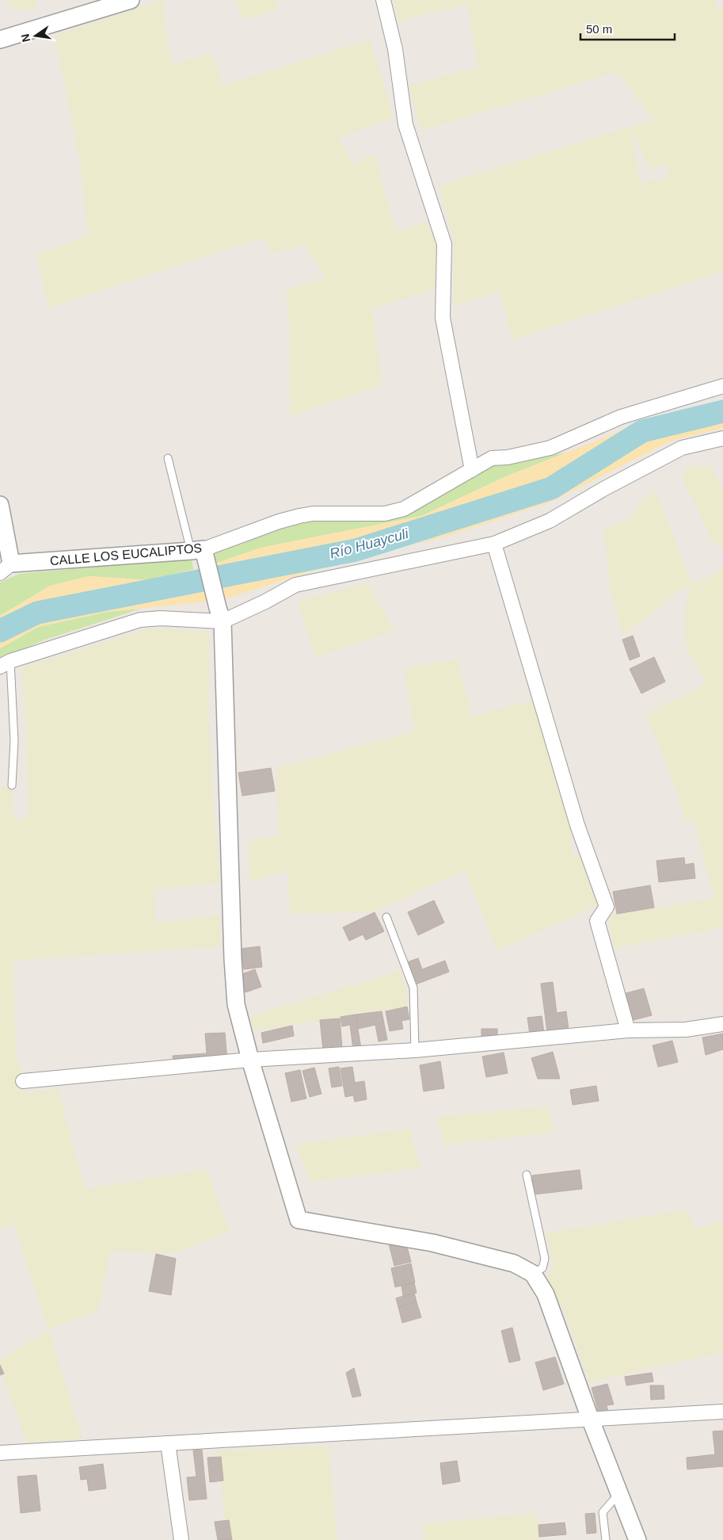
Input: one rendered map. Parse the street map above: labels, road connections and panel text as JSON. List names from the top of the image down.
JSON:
{
  "streets": {
    "street": ["CALLE LOS EUCALIPTOS"]
  },
  "water": ["Río Huayculi"],
  "scale_bar": "50 m",
  "north": "left"
}
